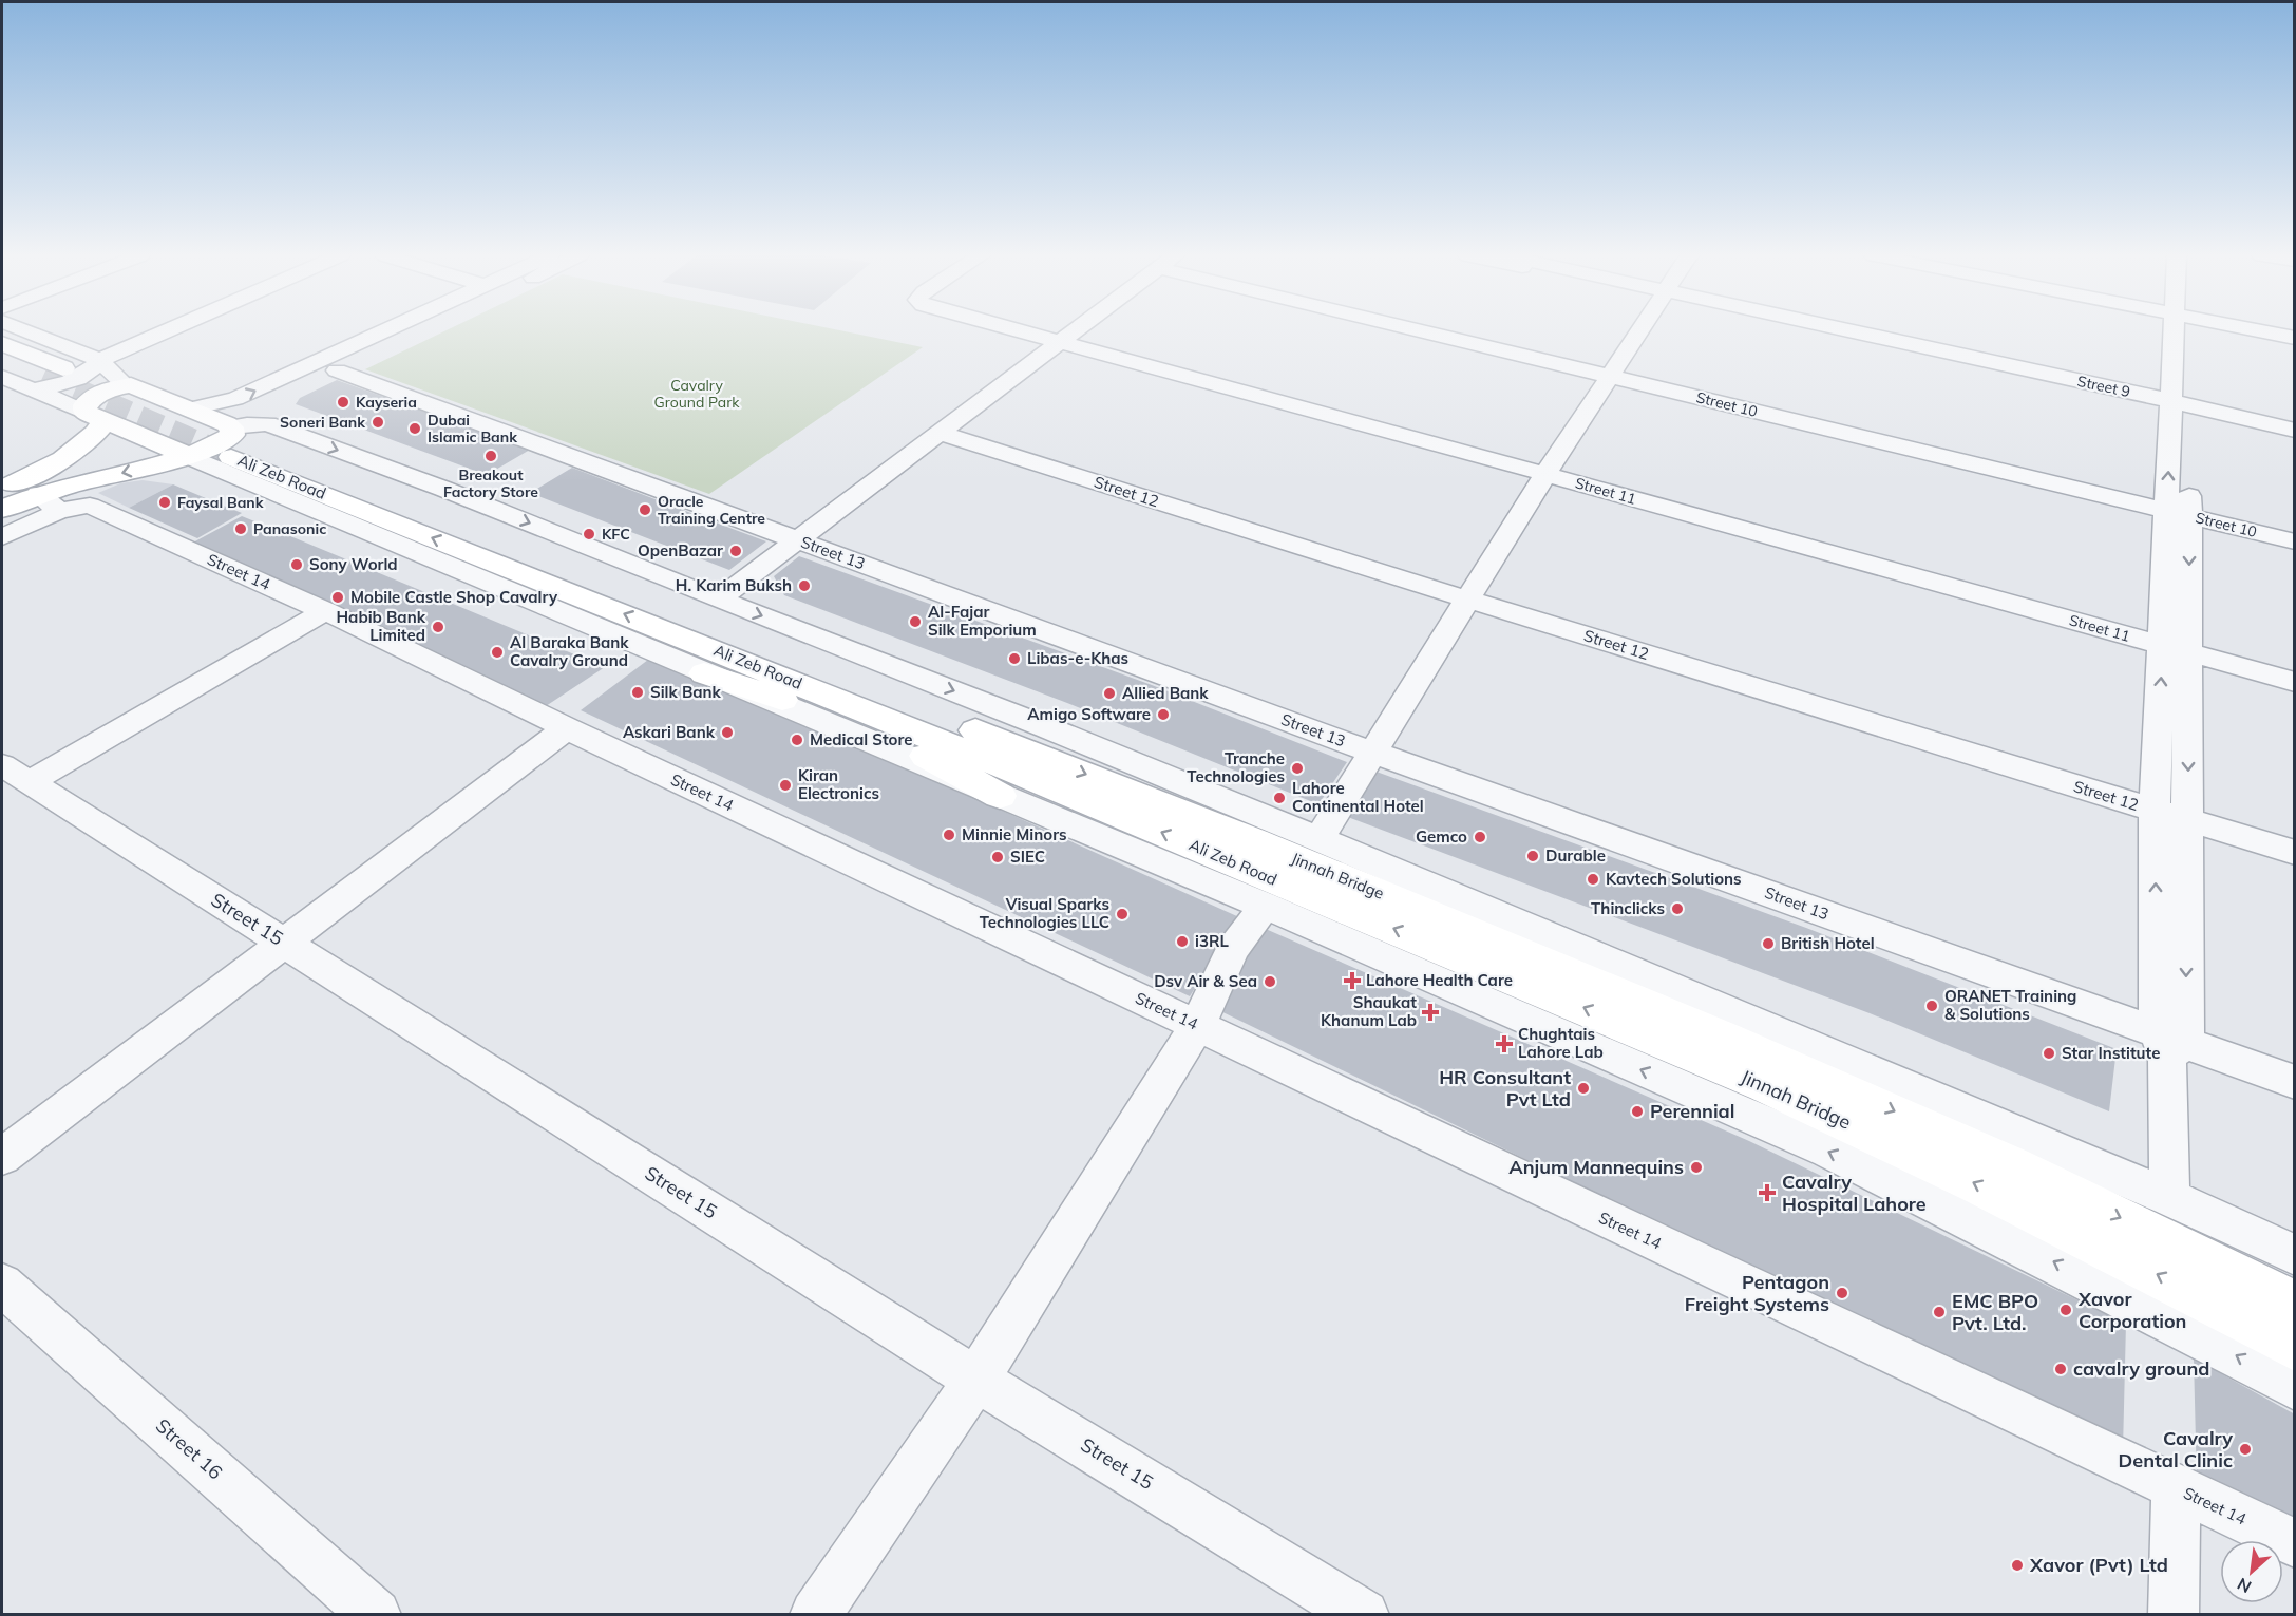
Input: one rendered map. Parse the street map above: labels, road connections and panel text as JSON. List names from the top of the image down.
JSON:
{
  "streets": {
    "main road": ["Ali Zeb Road", "Jinnah Bridge"],
    "street": [
      "Street 10",
      "Street 11",
      "Street 12",
      "Street 13",
      "Street 14",
      "Street 15",
      "Street 16"
    ]
  },
  "crossings": [
    ["Ali Zeb Road", "Jinnah Bridge"]
  ],
  "parks": ["Cavalry Ground Park"],
  "places": {
    "other": [
      "Kayseria",
      "Soneri Bank",
      "Dubai Islamic Bank",
      "Breakout Factory Store",
      "Faysal Bank",
      "Oracle Training Centre",
      "Panasonic",
      "KFC",
      "OpenBazar",
      "Sony World",
      "H. Karim Buksh",
      "Mobile Castle Shop Cavalry",
      "Al-Fajar Silk Emporium",
      "Habib Bank Limited",
      "Al Baraka Bank Cavalry Ground",
      "Libas-e-Khas",
      "Silk Bank",
      "Allied Bank",
      "Amigo Software",
      "Askari Bank",
      "Medical Store",
      "Tranche Technologies",
      "Kiran Electronics",
      "Lahore Continental Hotel",
      "Minnie Minors",
      "Gemco",
      "Durable",
      "SIEC",
      "Kavtech Solutions",
      "Thinclicks",
      "Visual Sparks Technologies LLC",
      "i3RL",
      "British Hotel",
      "Dsv Air & Sea",
      "ORANET Training & Solutions",
      "Star Institute",
      "HR Consultant Pvt Ltd",
      "Perennial",
      "Anjum Mannequins",
      "Pentagon Freight Systems",
      "Xavor Corporation",
      "EMC BPO Pvt. Ltd.",
      "cavalry ground",
      "Cavalry Dental Clinic",
      "Xavor (Pvt) Ltd"
    ],
    "health": [
      "Lahore Health Care",
      "Shaukat Khanum Lab",
      "Chughtais Lahore Lab",
      "Cavalry Hospital Lahore"
    ]
  },
  "north": "bottom left"
}
